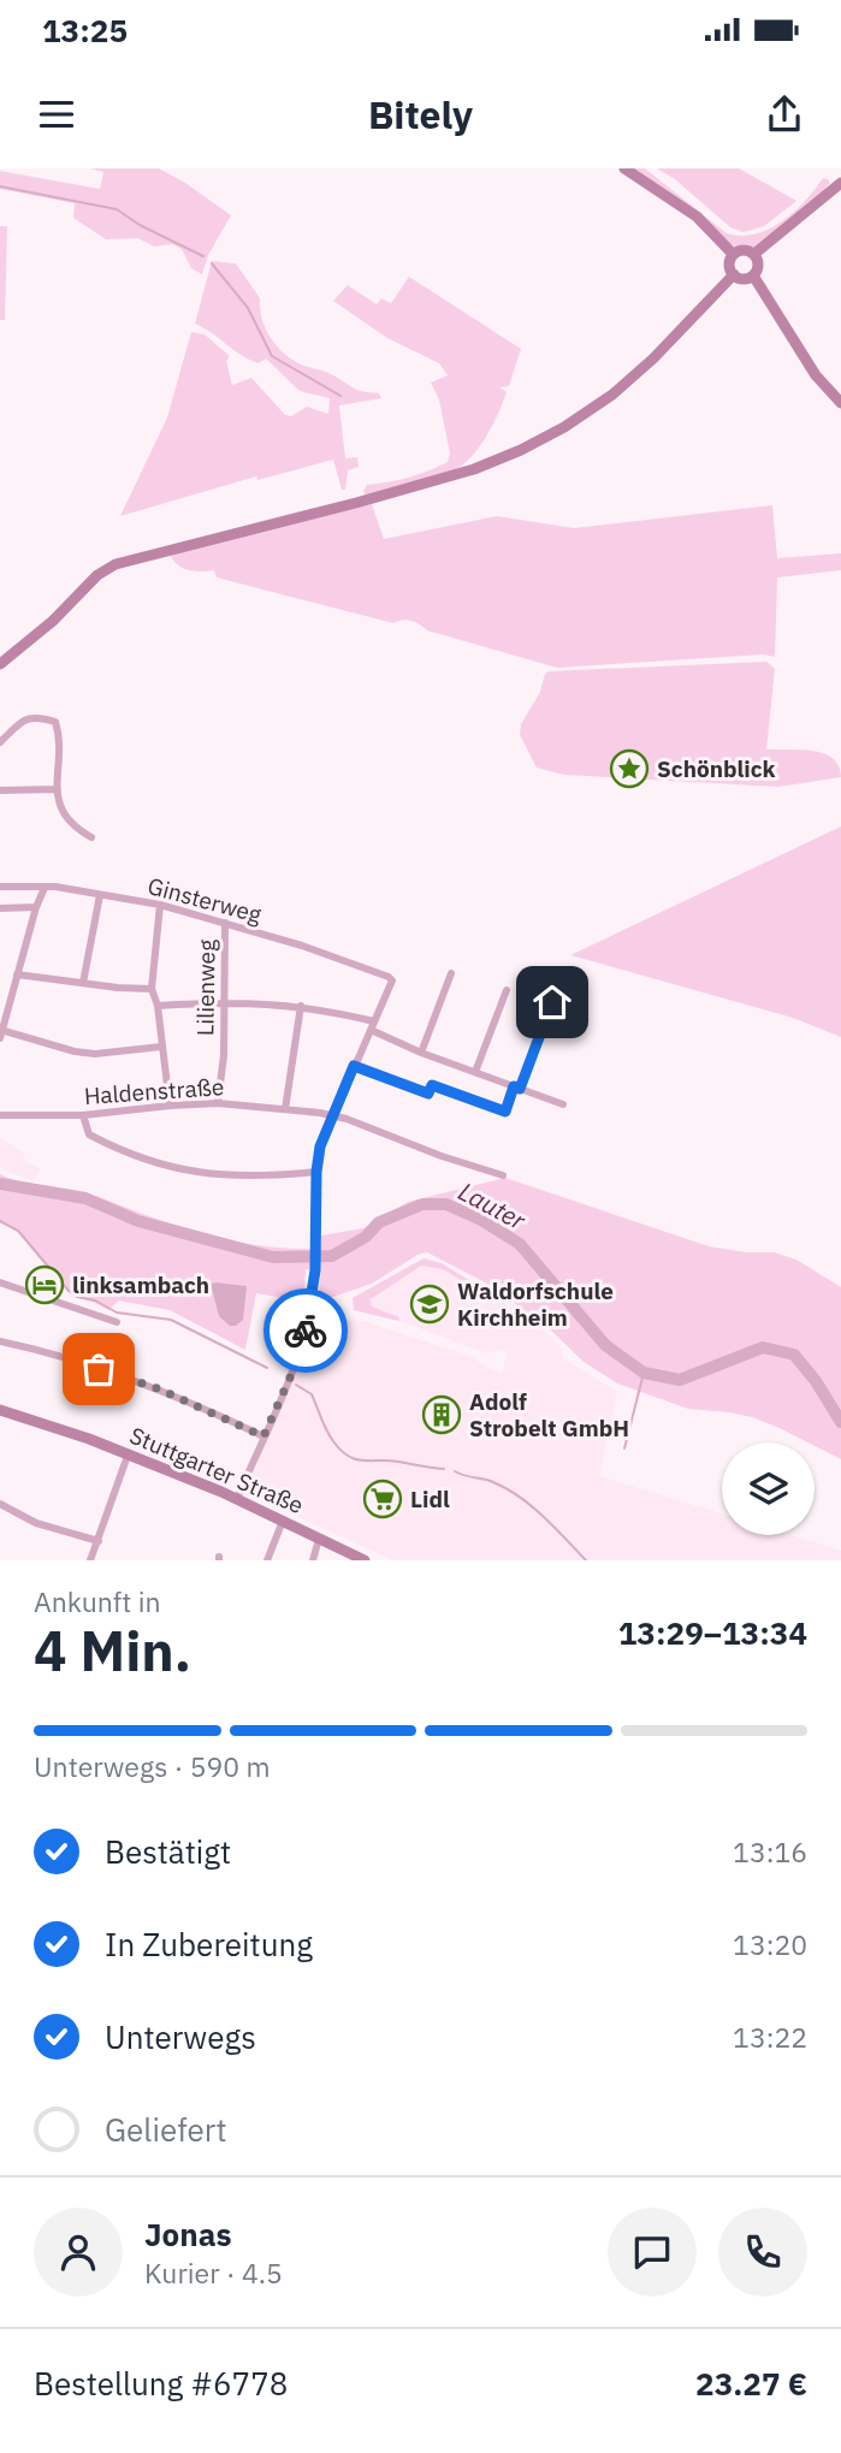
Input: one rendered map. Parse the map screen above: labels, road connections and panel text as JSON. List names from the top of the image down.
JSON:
{
  "streets": {
    "street": [
      "Ginsterweg",
      "Lilienweg",
      "Haldenstraße",
      "Stuttgarter Straße"
    ]
  },
  "crossings": [
    ["Ginsterweg", "Lilienweg"],
    ["Lilienweg", "Haldenstraße"]
  ],
  "water": ["Lauter"],
  "places": {
    "place": ["Schönblick"],
    "hotel": ["linksambach"],
    "school or university": ["Waldorfschule Kirchheim"],
    "building": ["Adolf Strobelt GmbH"],
    "supermarket": ["Lidl"]
  },
  "page": {
    "status": "13:25",
    "header": "Bitely",
    "heading": ["4 Min.", "Ankunft in", "13:29–13:34"],
    "panel": [
      "Jonas",
      "Kurier · 4.5",
      "Bestellung #6778",
      "23.27 €"
    ],
    "bar": "Unterwegs · 590 m",
    "list": [
      ["Bestätigt", "13:16"],
      ["In Zubereitung", "13:20"],
      ["Unterwegs", "13:22"],
      "Geliefert"
    ]
  }
}
